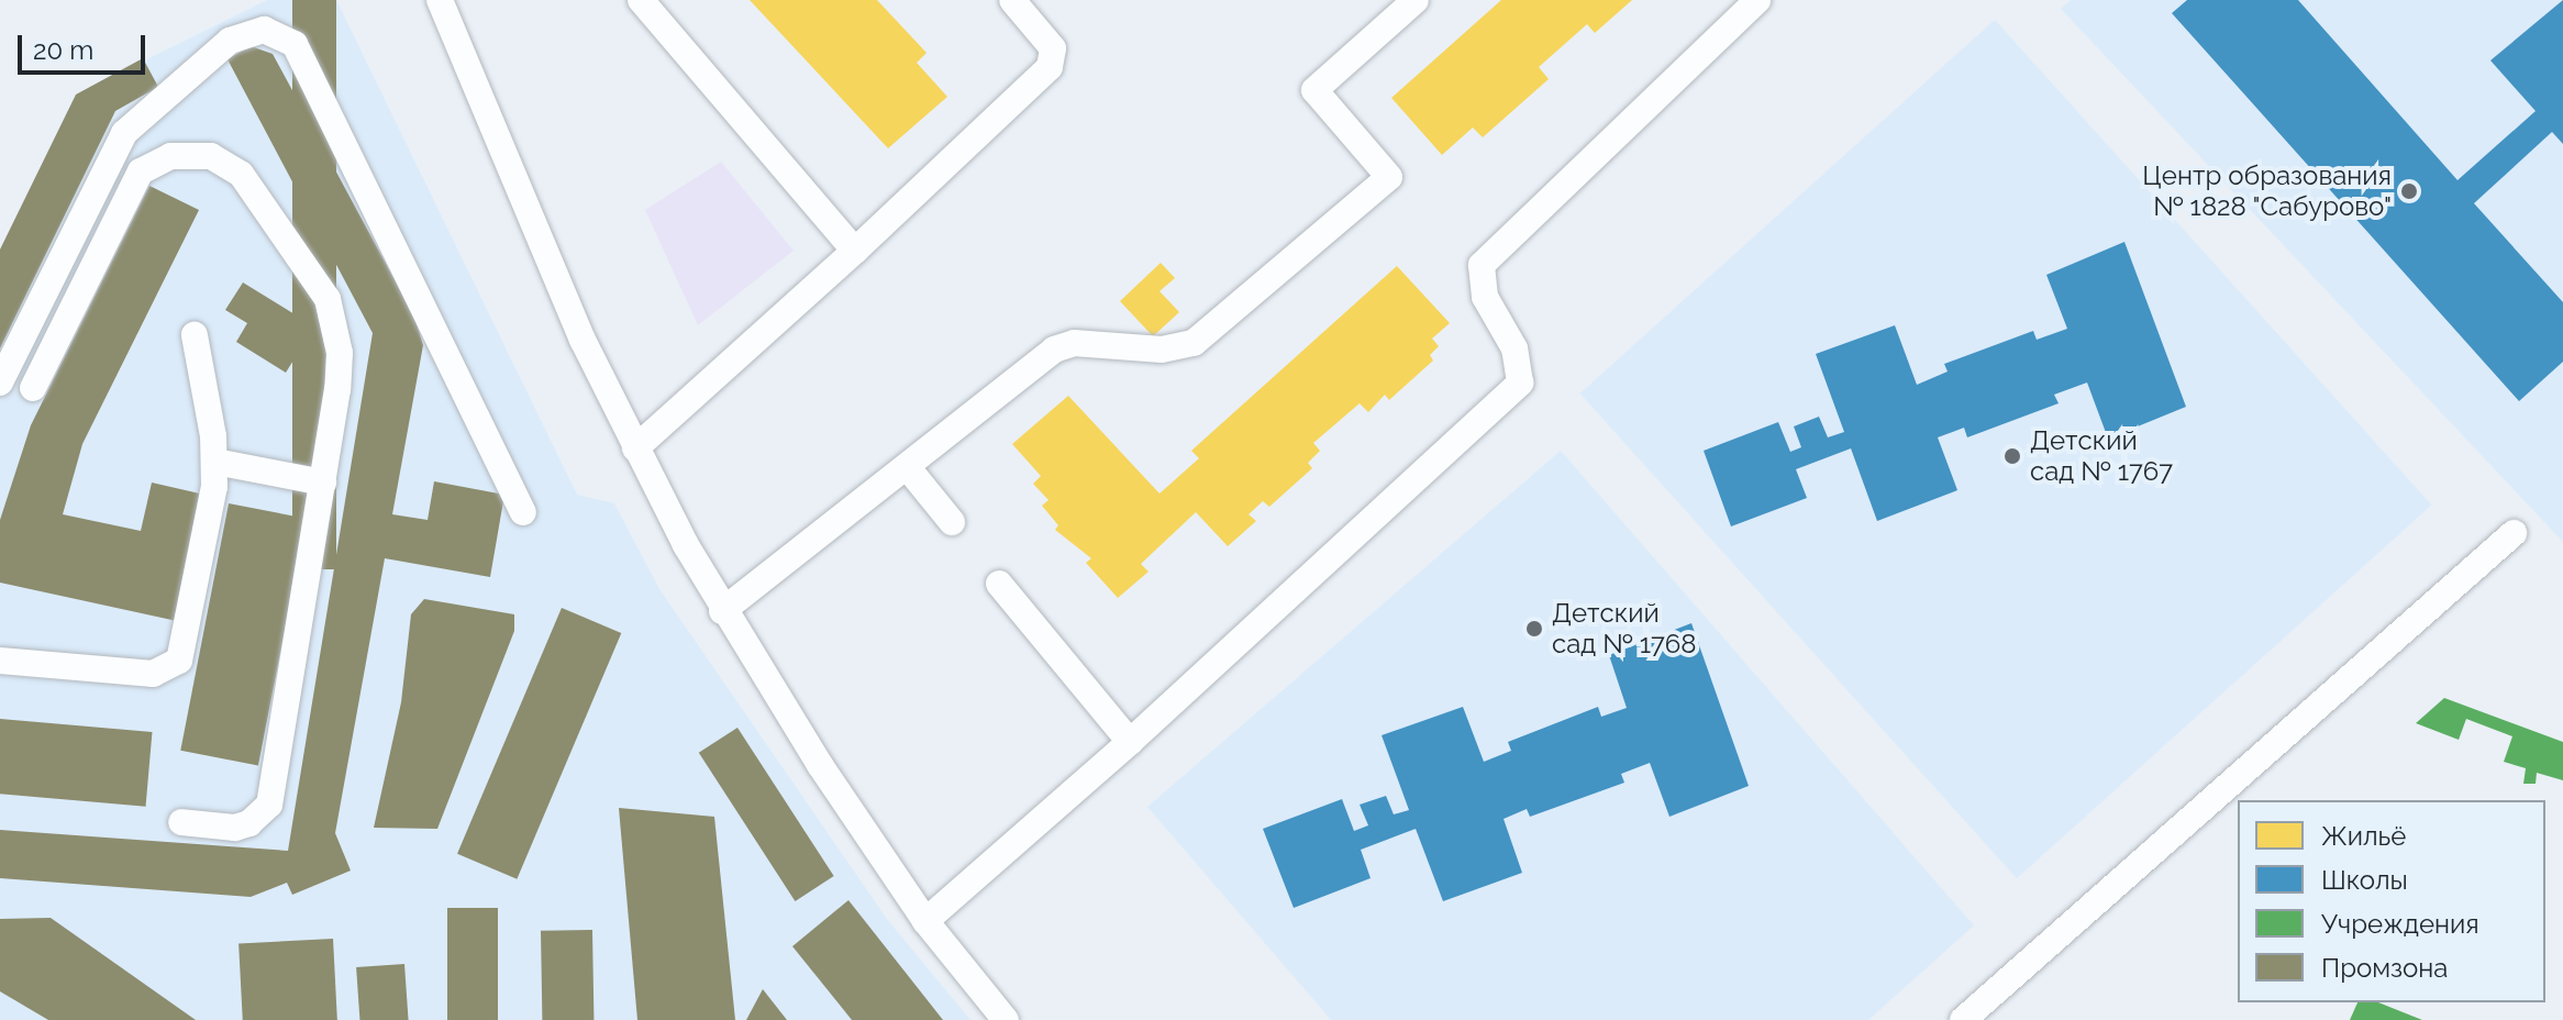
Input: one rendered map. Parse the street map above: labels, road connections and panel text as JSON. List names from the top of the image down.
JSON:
{
  "places": ["Центр образования № 1828 \"Сабурово\"", "Детский сад № 1767", "Детский сад № 1768"],
  "legend": [
    "Жильё",
    "Школы",
    "Учреждения",
    "Промзона"
  ],
  "scale_bar": "20 m"
}
